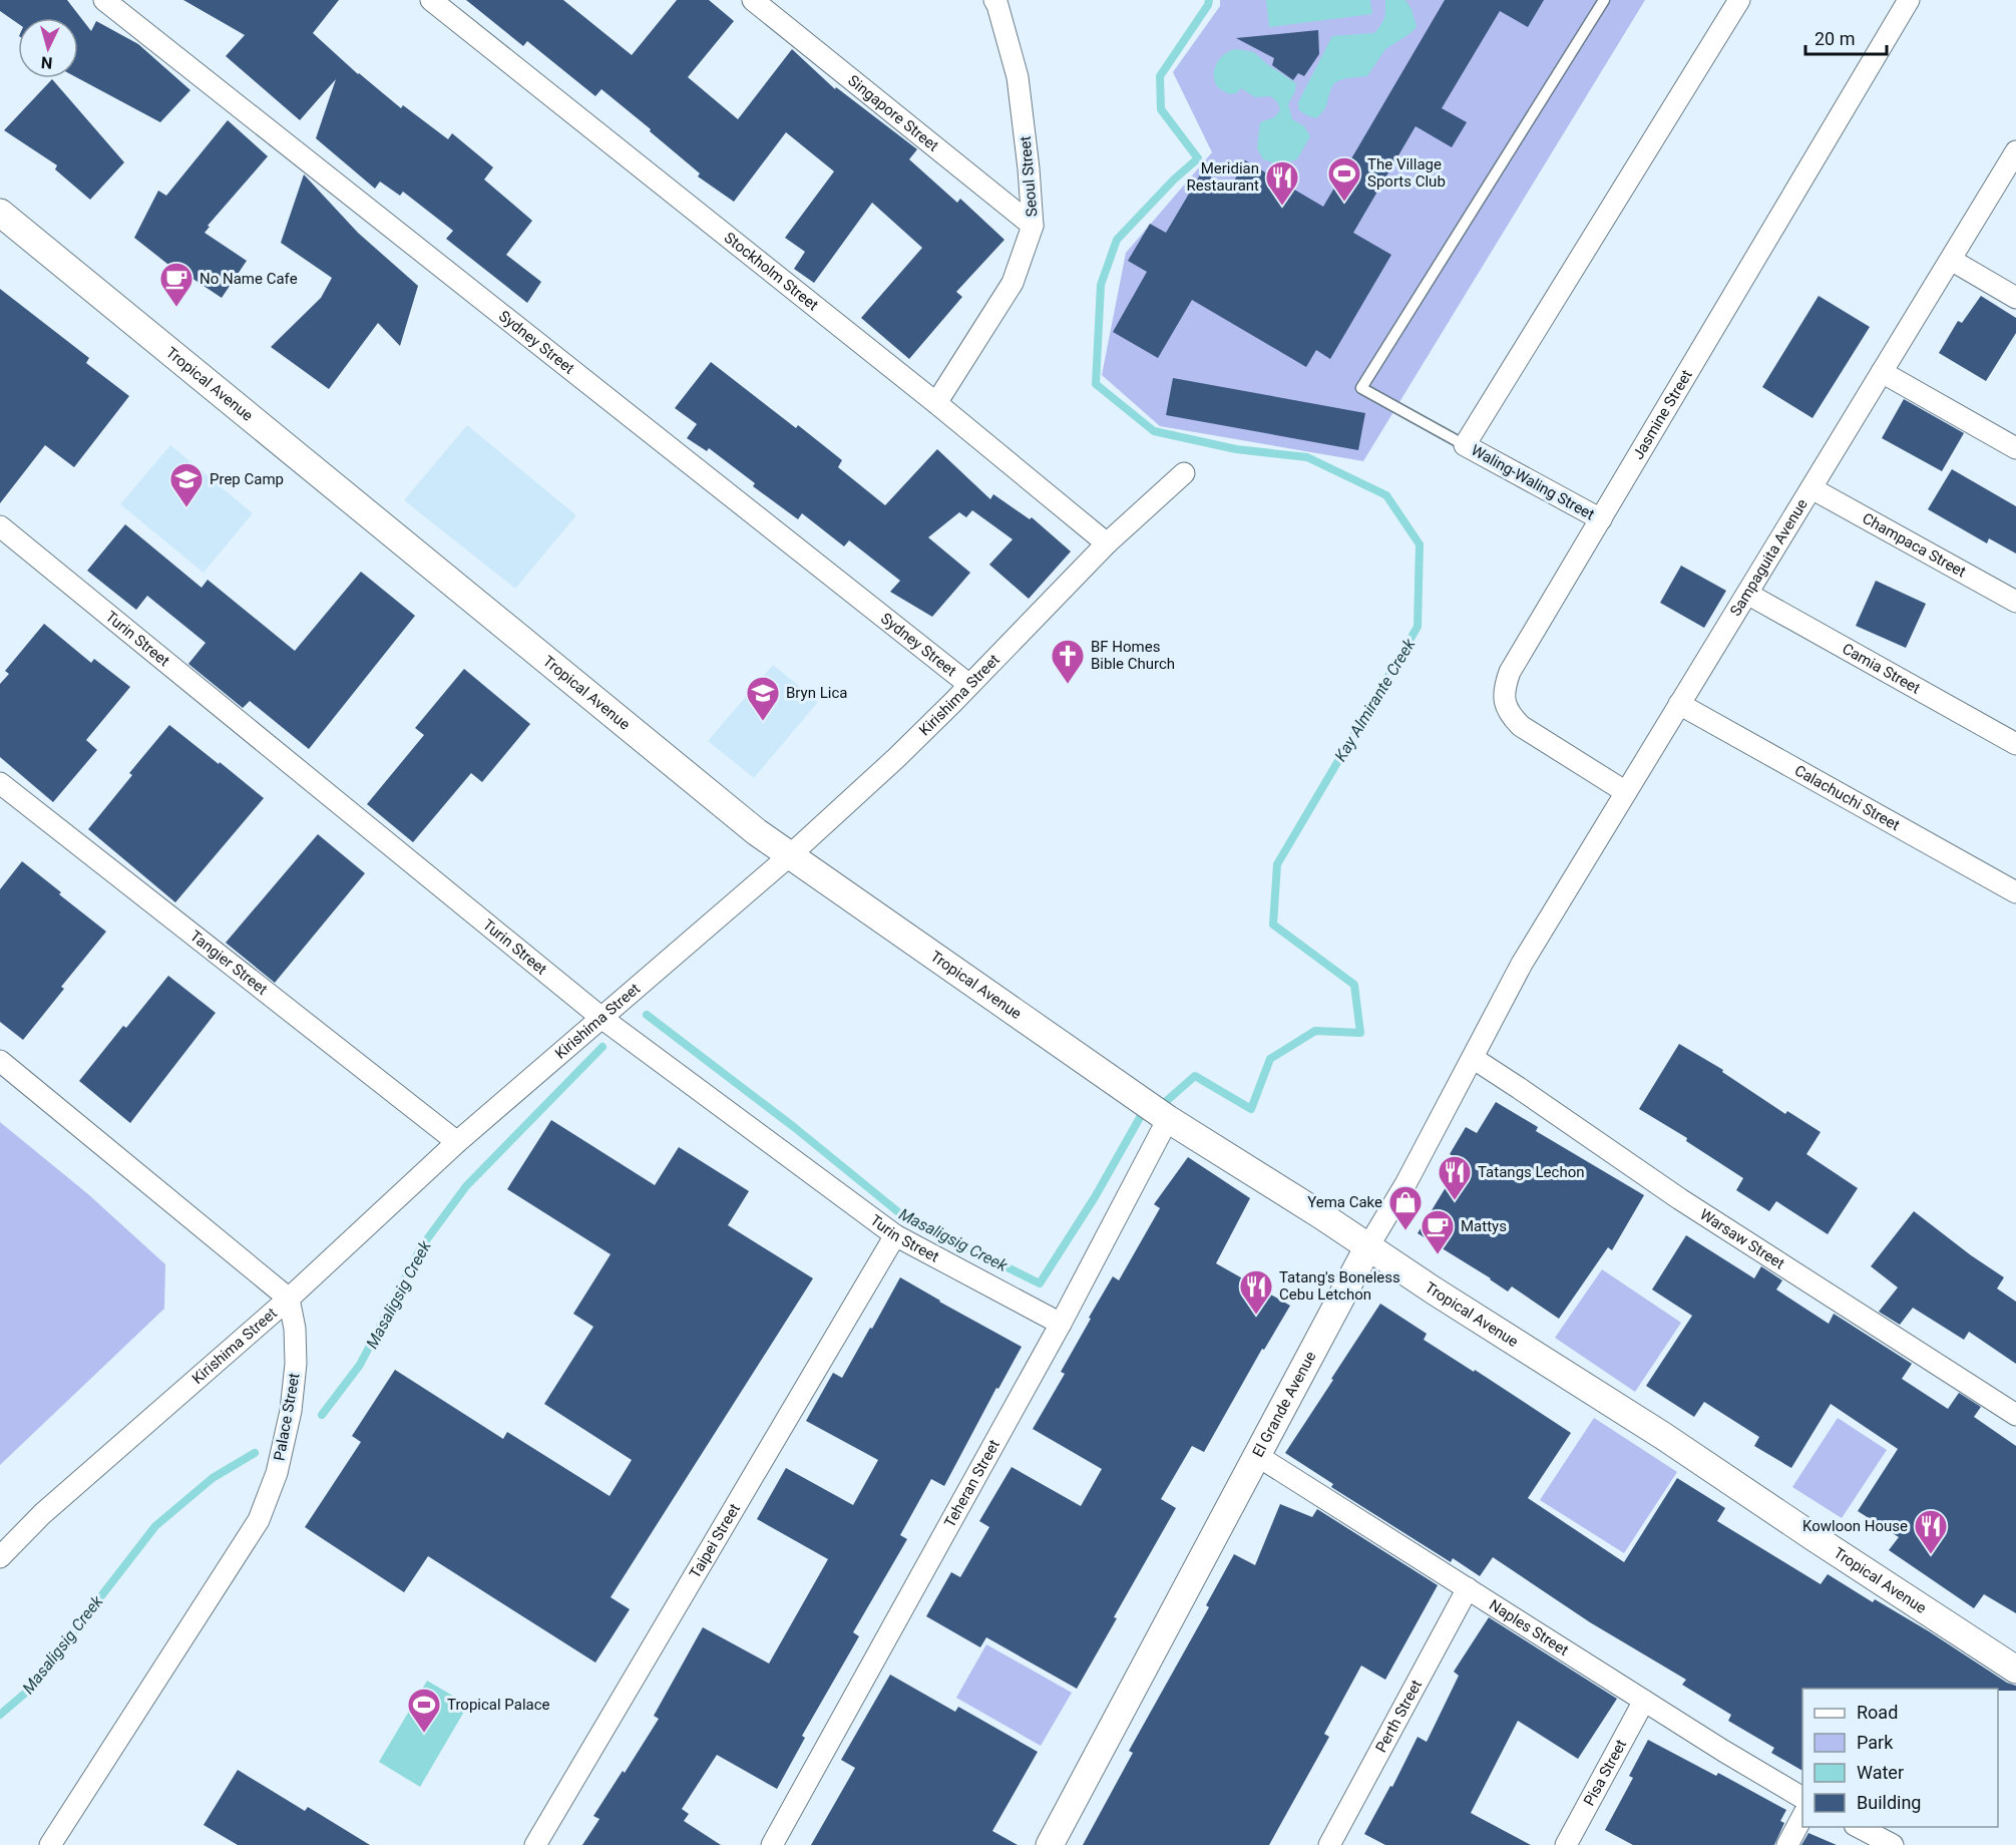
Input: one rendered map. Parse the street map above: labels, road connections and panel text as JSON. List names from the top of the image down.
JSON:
{
  "streets": {
    "street": [
      "Singapore Street",
      "Seoul Street",
      "Stockholm Street",
      "Sydney Street",
      "Tropical Avenue",
      "Jasmine Street",
      "Waling-Waling Street",
      "Champaca Street",
      "Sampaguita Avenue",
      "Turin Street",
      "Camia Street",
      "Kirishima Street",
      "Calachuchi Street",
      "Tangier Street",
      "Warsaw Street",
      "El Grande Avenue",
      "Palace Street",
      "Teheran Street",
      "Taipei Street",
      "Naples Street",
      "Perth Street",
      "Pisa Street"
    ]
  },
  "crossings": [
    ["Singapore Street", "Seoul Street"],
    ["Seoul Street", "Stockholm Street"],
    ["Stockholm Street", "Kirishima Street"],
    ["Sydney Street", "Kirishima Street"],
    ["Tropical Avenue", "Kirishima Street"],
    ["Tropical Avenue", "El Grande Avenue"],
    ["Tropical Avenue", "Teheran Street"],
    ["Jasmine Street", "Waling-Waling Street"],
    ["Jasmine Street", "Sampaguita Avenue"],
    ["Champaca Street", "Sampaguita Avenue"],
    ["Sampaguita Avenue", "Camia Street"],
    ["Sampaguita Avenue", "Calachuchi Street"],
    ["Sampaguita Avenue", "El Grande Avenue"],
    ["Turin Street", "Kirishima Street"],
    ["Turin Street", "Teheran Street"],
    ["Turin Street", "Taipei Street"],
    ["Kirishima Street", "Tangier Street"],
    ["Kirishima Street", "Palace Street"],
    ["Warsaw Street", "El Grande Avenue"],
    ["El Grande Avenue", "Naples Street"],
    ["Naples Street", "Perth Street"],
    ["Naples Street", "Pisa Street"]
  ],
  "water": ["Kay Almirante Creek", "Masaligsig Creek"],
  "places": {
    "sports": ["The Village Sports Club", "Tropical Palace"],
    "restaurant": [
      "Meridian Restaurant",
      "Tatangs Lechon",
      "Tatang's Boneless Cebu Letchon",
      "Kowloon House"
    ],
    "cafe": ["No Name Cafe", "Mattys"],
    "school or university": ["Prep Camp", "Bryn Lica"],
    "church": ["BF Homes Bible Church"],
    "shop": ["Yema Cake"]
  },
  "legend": [
    "Road",
    "Park",
    "Water",
    "Building"
  ],
  "scale_bar": "20 m",
  "north": "bottom"
}
